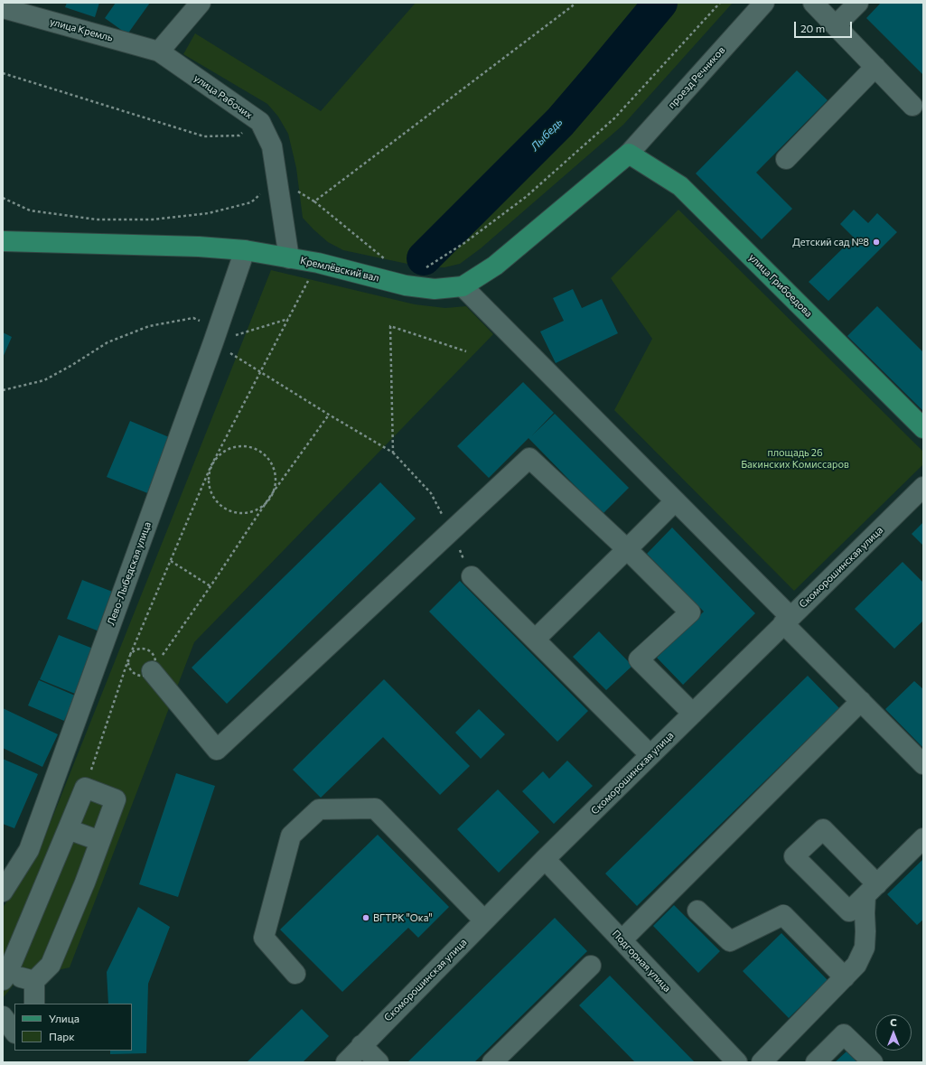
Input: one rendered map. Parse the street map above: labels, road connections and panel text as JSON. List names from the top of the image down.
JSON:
{
  "streets": {
    "main road": ["Кремлёвский вал", "улица Грибоедова"],
    "street": [
      "улица Кремль",
      "проезд Речников",
      "улица Рабочих",
      "Скоморошинская улица",
      "Лево-Лыбедская улица",
      "Подгорная улица"
    ]
  },
  "crossings": [
    ["улица Кремль", "улица Рабочих"],
    ["проезд Речников", "Кремлёвский вал"],
    ["проезд Речников", "улица Грибоедова"],
    ["улица Рабочих", "Кремлёвский вал"],
    ["Кремлёвский вал", "улица Грибоедова"],
    ["Кремлёвский вал", "Лево-Лыбедская улица"],
    ["Скоморошинская улица", "Подгорная улица"]
  ],
  "water": ["Лыбедь"],
  "parks": ["площадь 26 Бакинских Комиссаров"],
  "places": ["Детский сад №8", "ВГТРК \"Ока\""],
  "legend": ["Улица", "Парк"],
  "scale_bar": "20 m",
  "north": "top"
}
